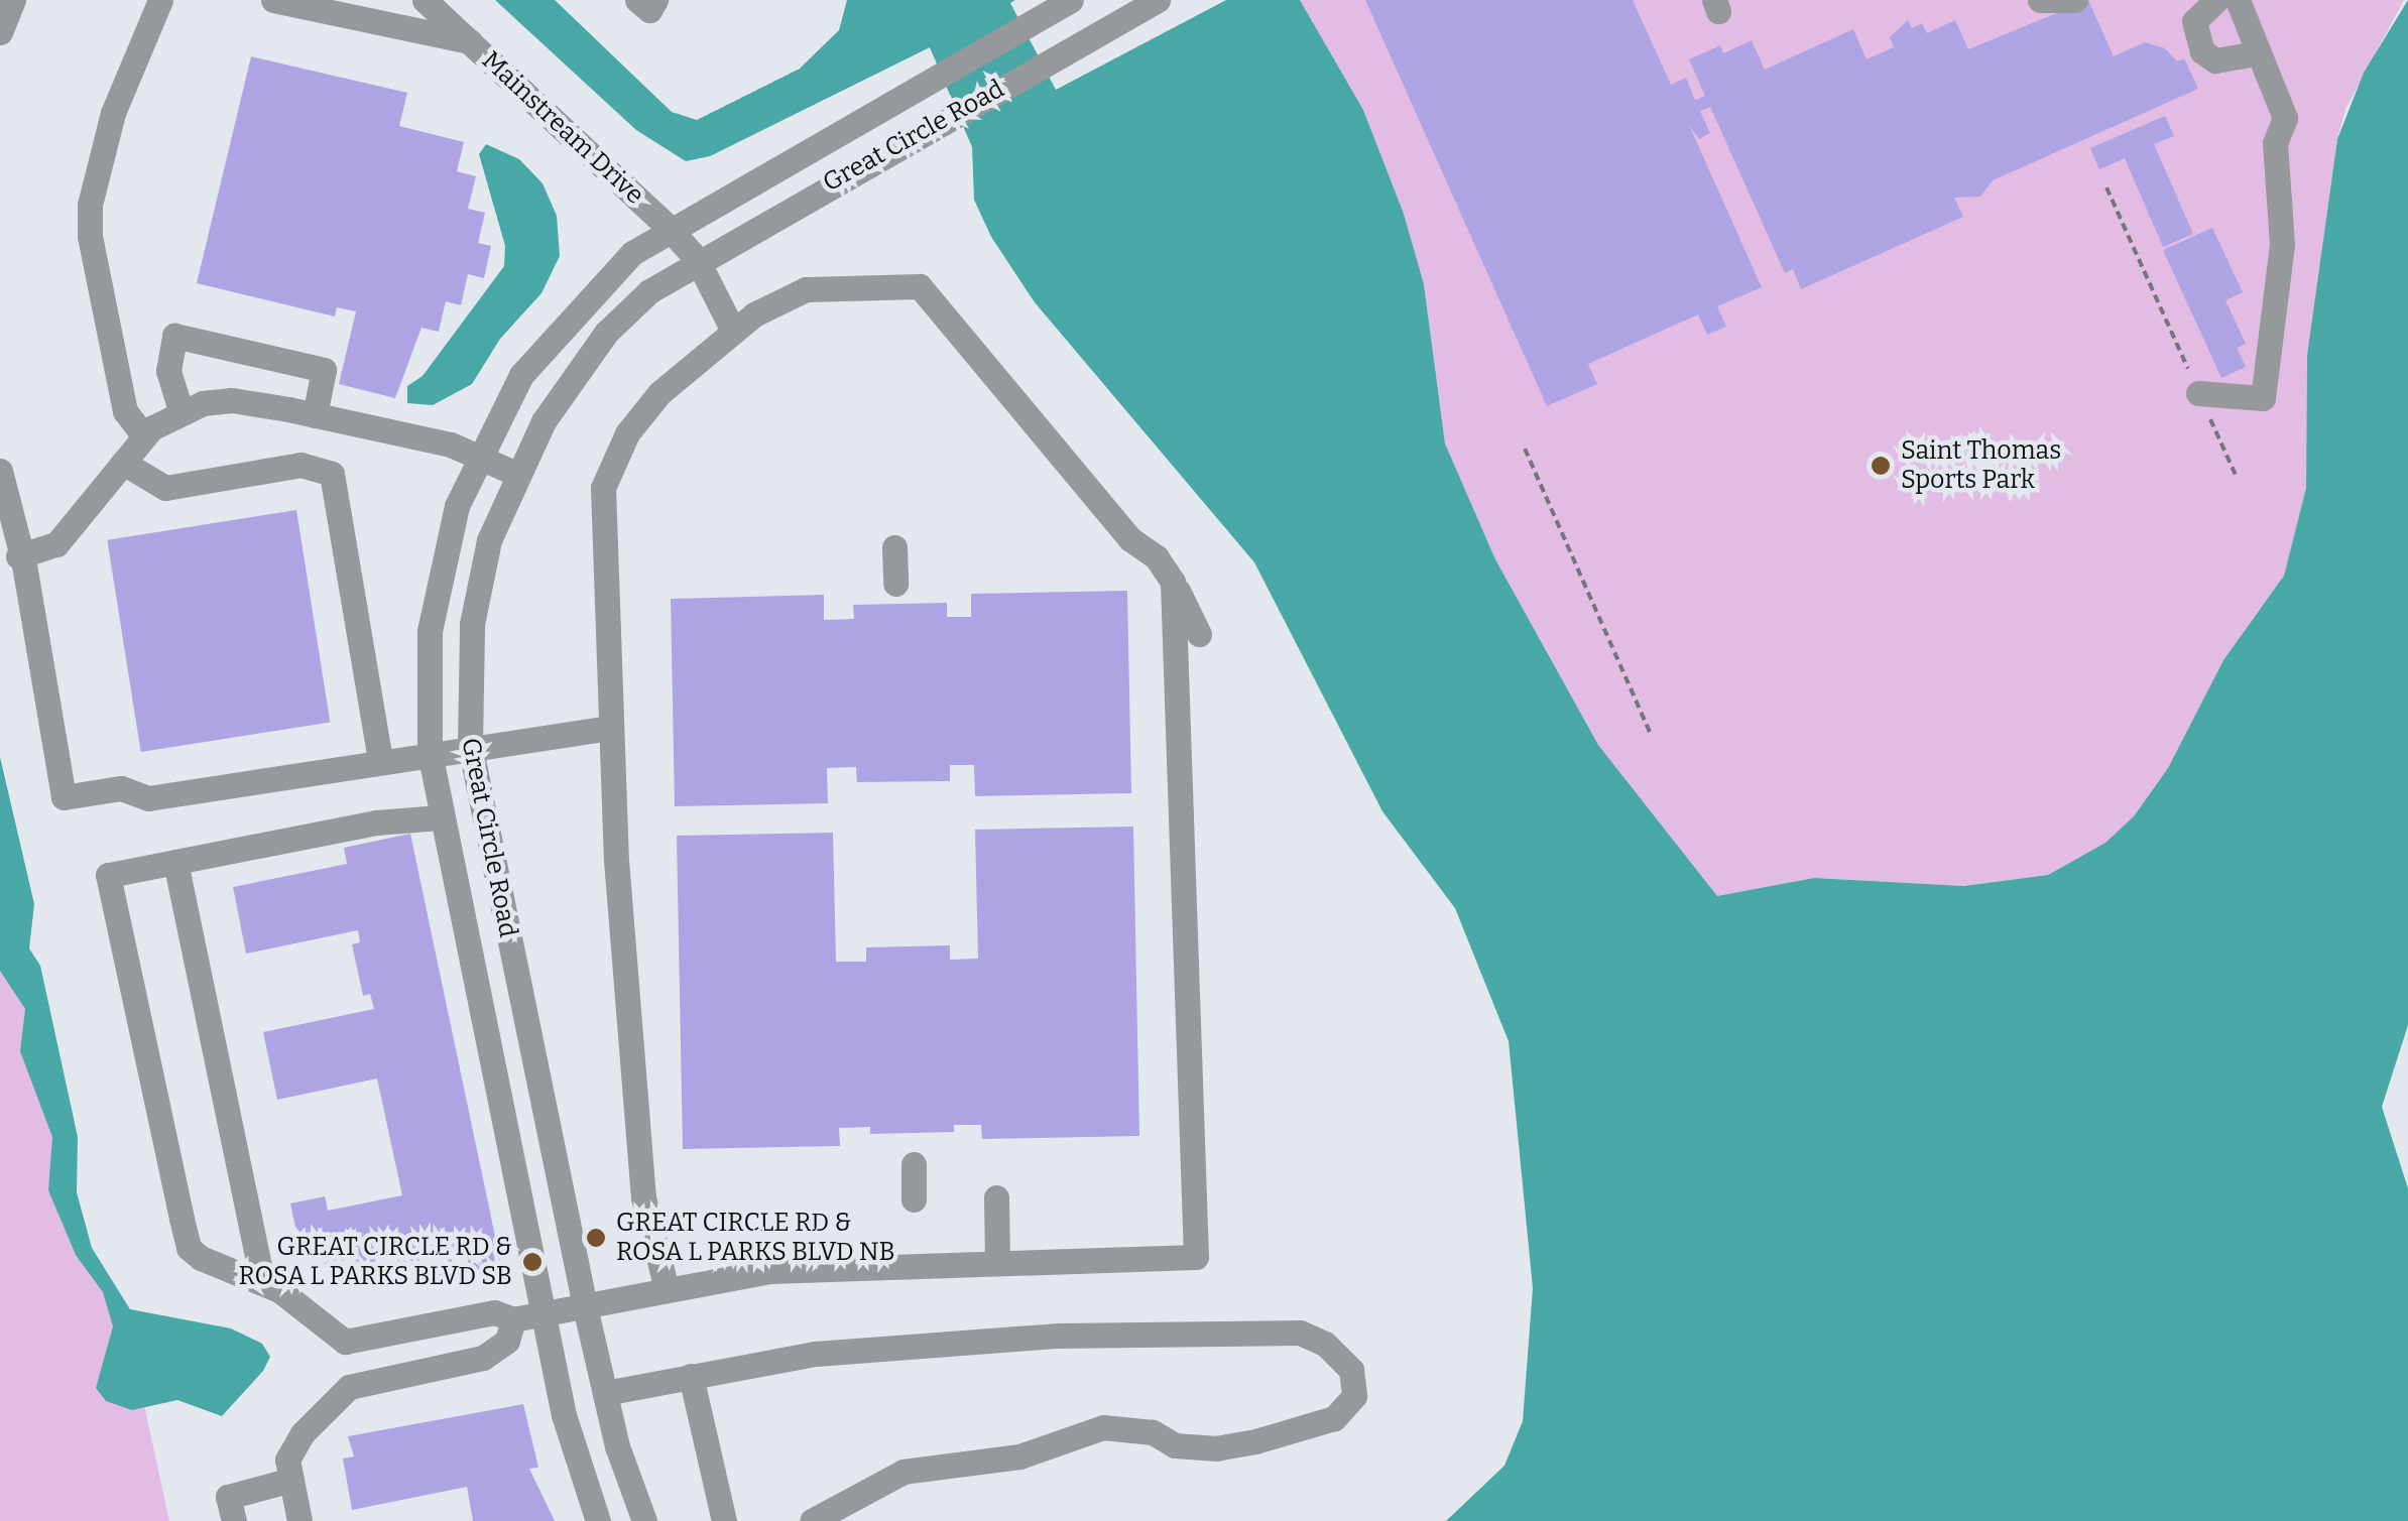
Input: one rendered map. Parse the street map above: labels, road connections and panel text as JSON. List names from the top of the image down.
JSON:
{
  "streets": {
    "street": ["Mainstream Drive", "Great Circle Road"]
  },
  "crossings": [
    ["Mainstream Drive", "Great Circle Road"]
  ],
  "places": ["Saint Thomas Sports Park", "GREAT CIRCLE RD & ROSA L PARKS BLVD NB", "GREAT CIRCLE RD & ROSA L PARKS BLVD SB"]
}
